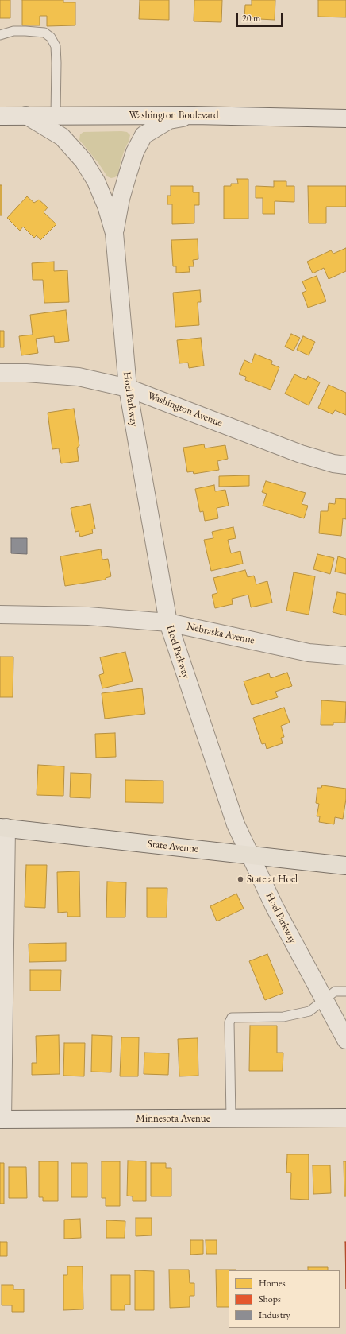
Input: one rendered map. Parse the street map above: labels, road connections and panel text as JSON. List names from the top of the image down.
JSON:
{
  "streets": {
    "main road": ["State Avenue"],
    "street": [
      "Washington Boulevard",
      "Hoel Parkway",
      "Washington Avenue",
      "Nebraska Avenue",
      "Minnesota Avenue"
    ]
  },
  "crossings": [
    ["Washington Boulevard", "Hoel Parkway"],
    ["Hoel Parkway", "Washington Avenue"],
    ["Hoel Parkway", "Nebraska Avenue"],
    ["Hoel Parkway", "State Avenue"]
  ],
  "places": ["State at Hoel"],
  "legend": ["Homes", "Shops", "Industry"],
  "scale_bar": "20 m"
}
